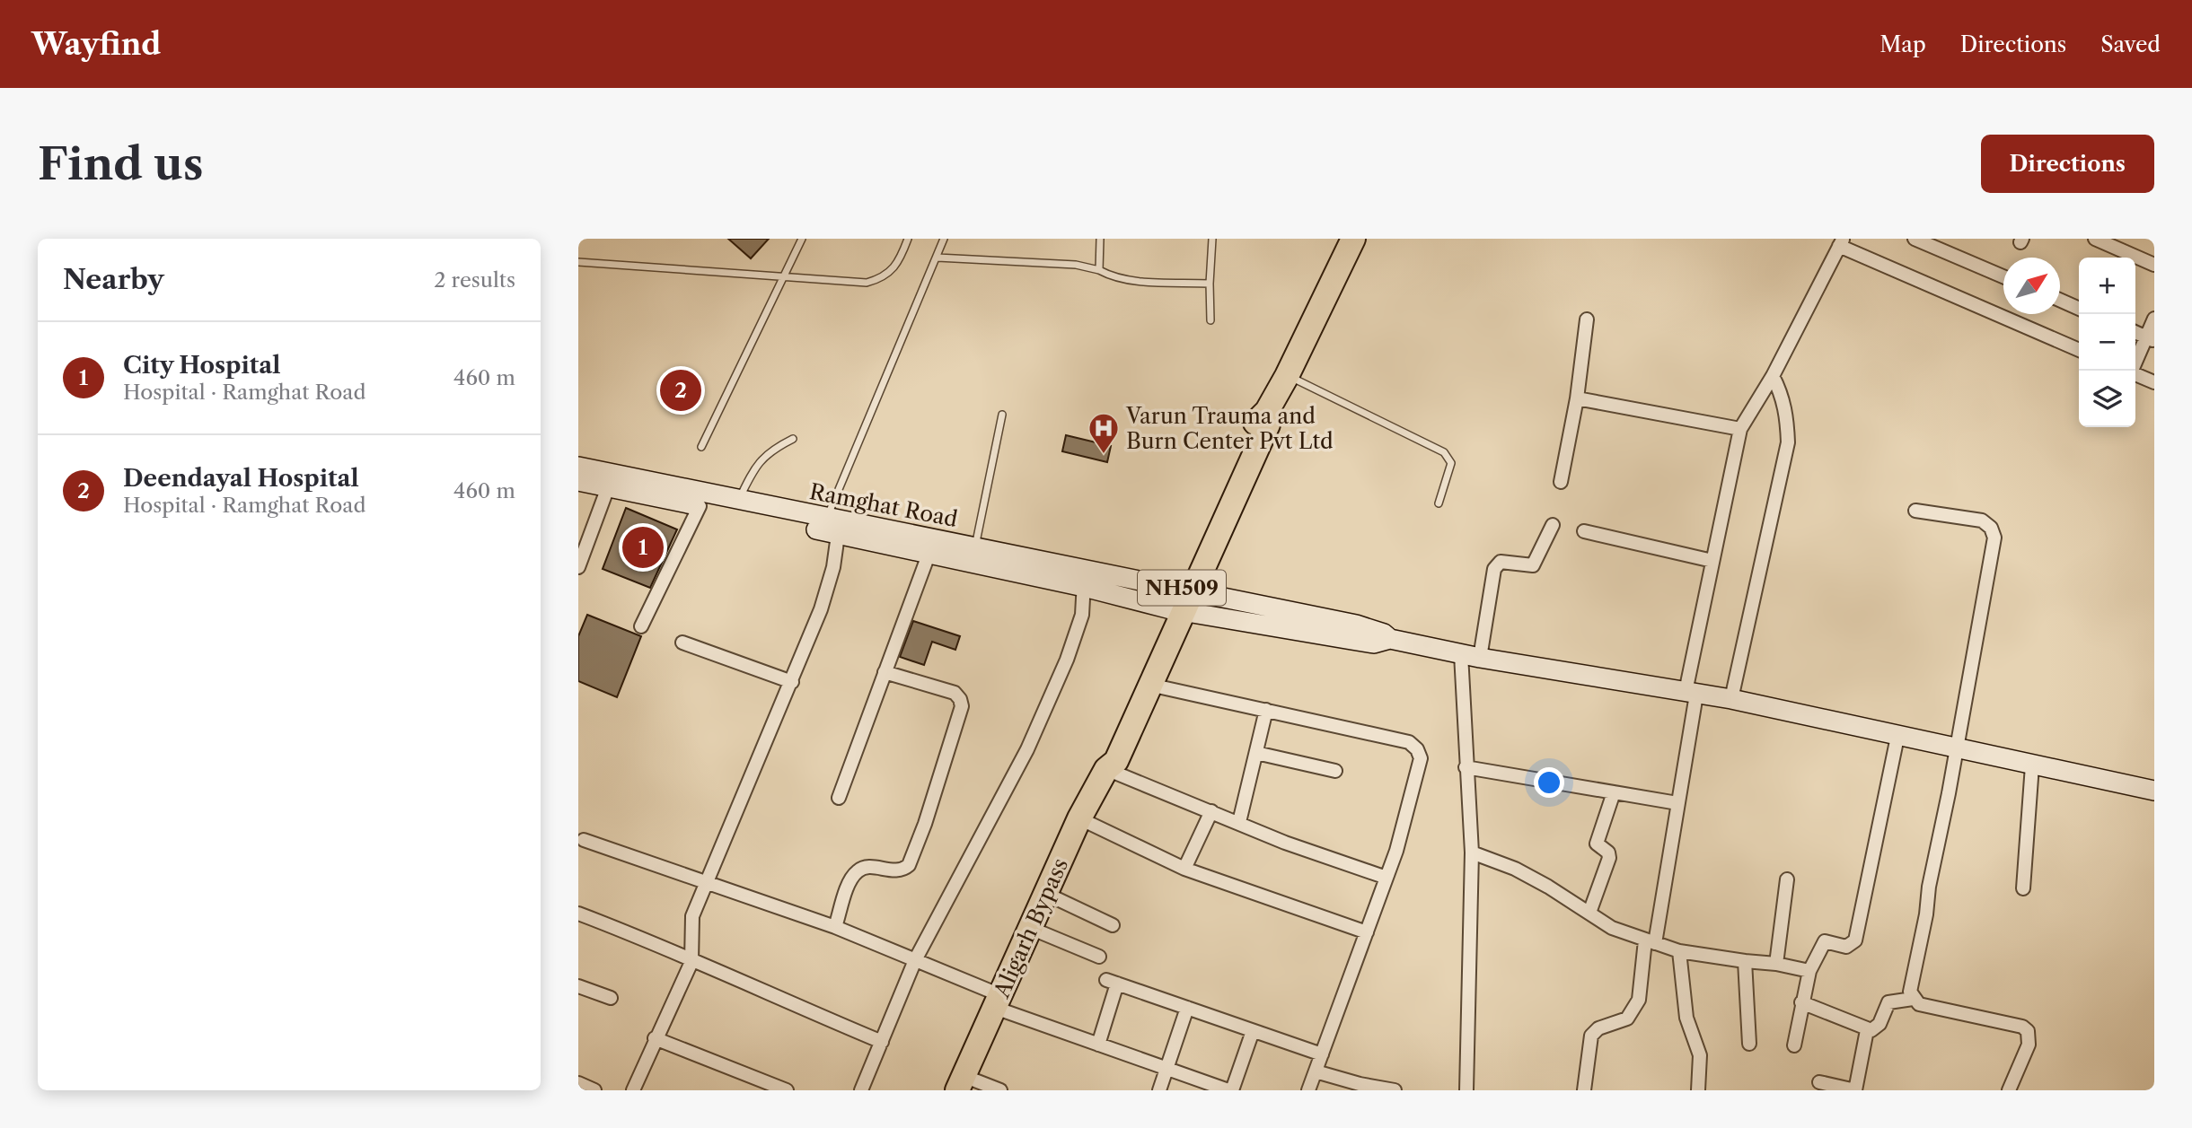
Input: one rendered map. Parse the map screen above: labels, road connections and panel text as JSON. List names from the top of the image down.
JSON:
{
  "streets": {
    "highway": ["NH509", "Aligarh Bypass"],
    "main road": ["Ramghat Road"]
  },
  "crossings": [
    ["Ramghat Road", "Aligarh Bypass"]
  ],
  "places": {
    "hospital": ["Varun Trauma and Burn Center Pvt Ltd"]
  },
  "north": "top right",
  "page": {
    "header": "Wayfind",
    "nav": ["Map", "Directions", "Saved"],
    "buttons": "Directions",
    "title": "Find us",
    "heading": ["Nearby", "2 results"],
    "map_buttons": ["+", "−"],
    "list": [
      {
        "mark": "1",
        "name": "City Hospital",
        "note": "Hospital · Ramghat Road",
        "value": "460 m"
      },
      {
        "mark": "2",
        "name": "Deendayal Hospital",
        "note": "Hospital · Ramghat Road",
        "value": "460 m"
      }
    ],
    "pins": ["2", "1"]
  }
}
